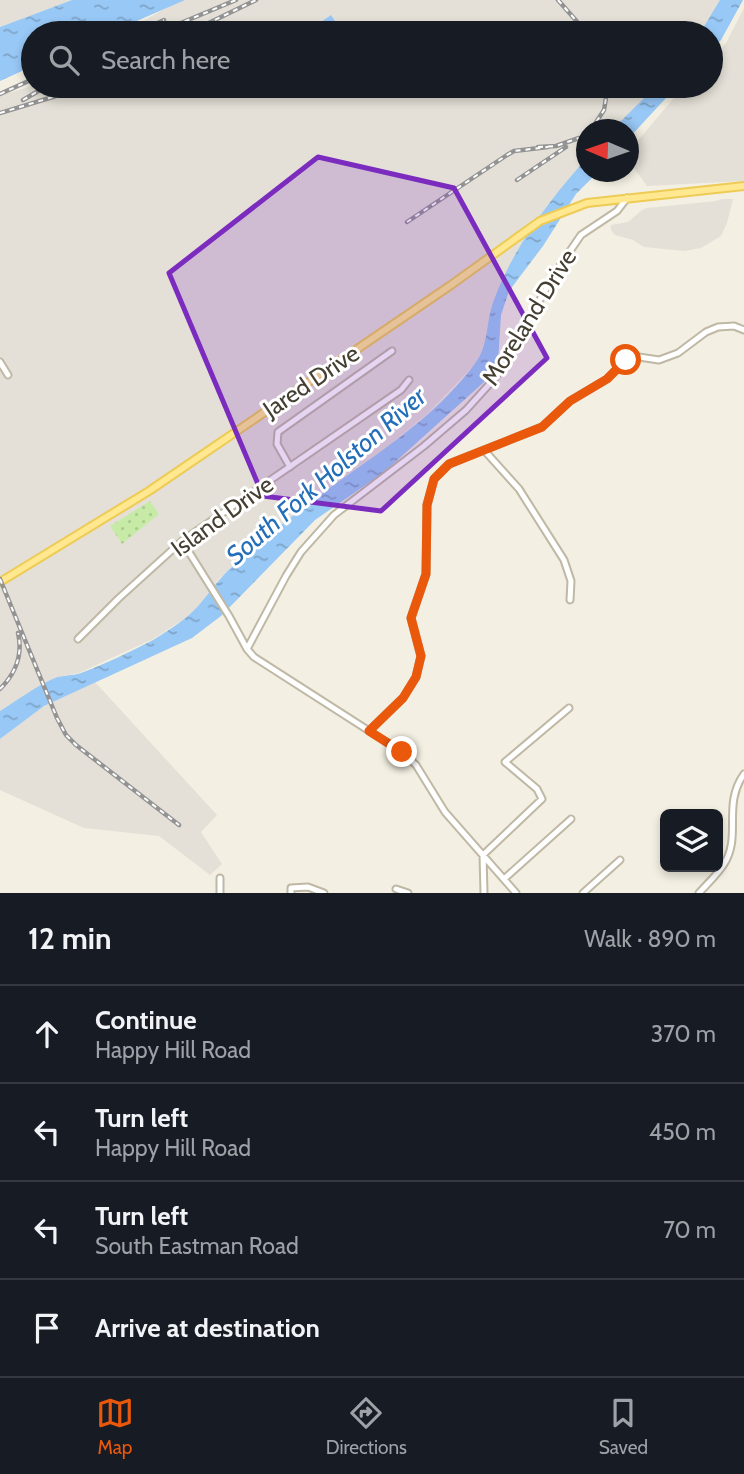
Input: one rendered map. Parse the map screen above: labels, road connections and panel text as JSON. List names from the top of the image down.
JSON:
{
  "streets": {
    "main road": ["Jared Drive"],
    "street": ["Moreland Drive", "Island Drive"]
  },
  "crossings": [
    ["Moreland Drive", "Jared Drive"]
  ],
  "water": ["South Fork Holston River"],
  "north": "left",
  "page": {
    "search": "Search here",
    "heading": ["12 min", "Walk · 890 m"],
    "list": [
      ["Continue", "Happy Hill Road", "370 m"],
      ["Turn left", "Happy Hill Road", "450 m"],
      ["Turn left", "South Eastman Road", "70 m"],
      "Arrive at destination"
    ],
    "nav": ["Map", "Directions", "Saved"]
  }
}
